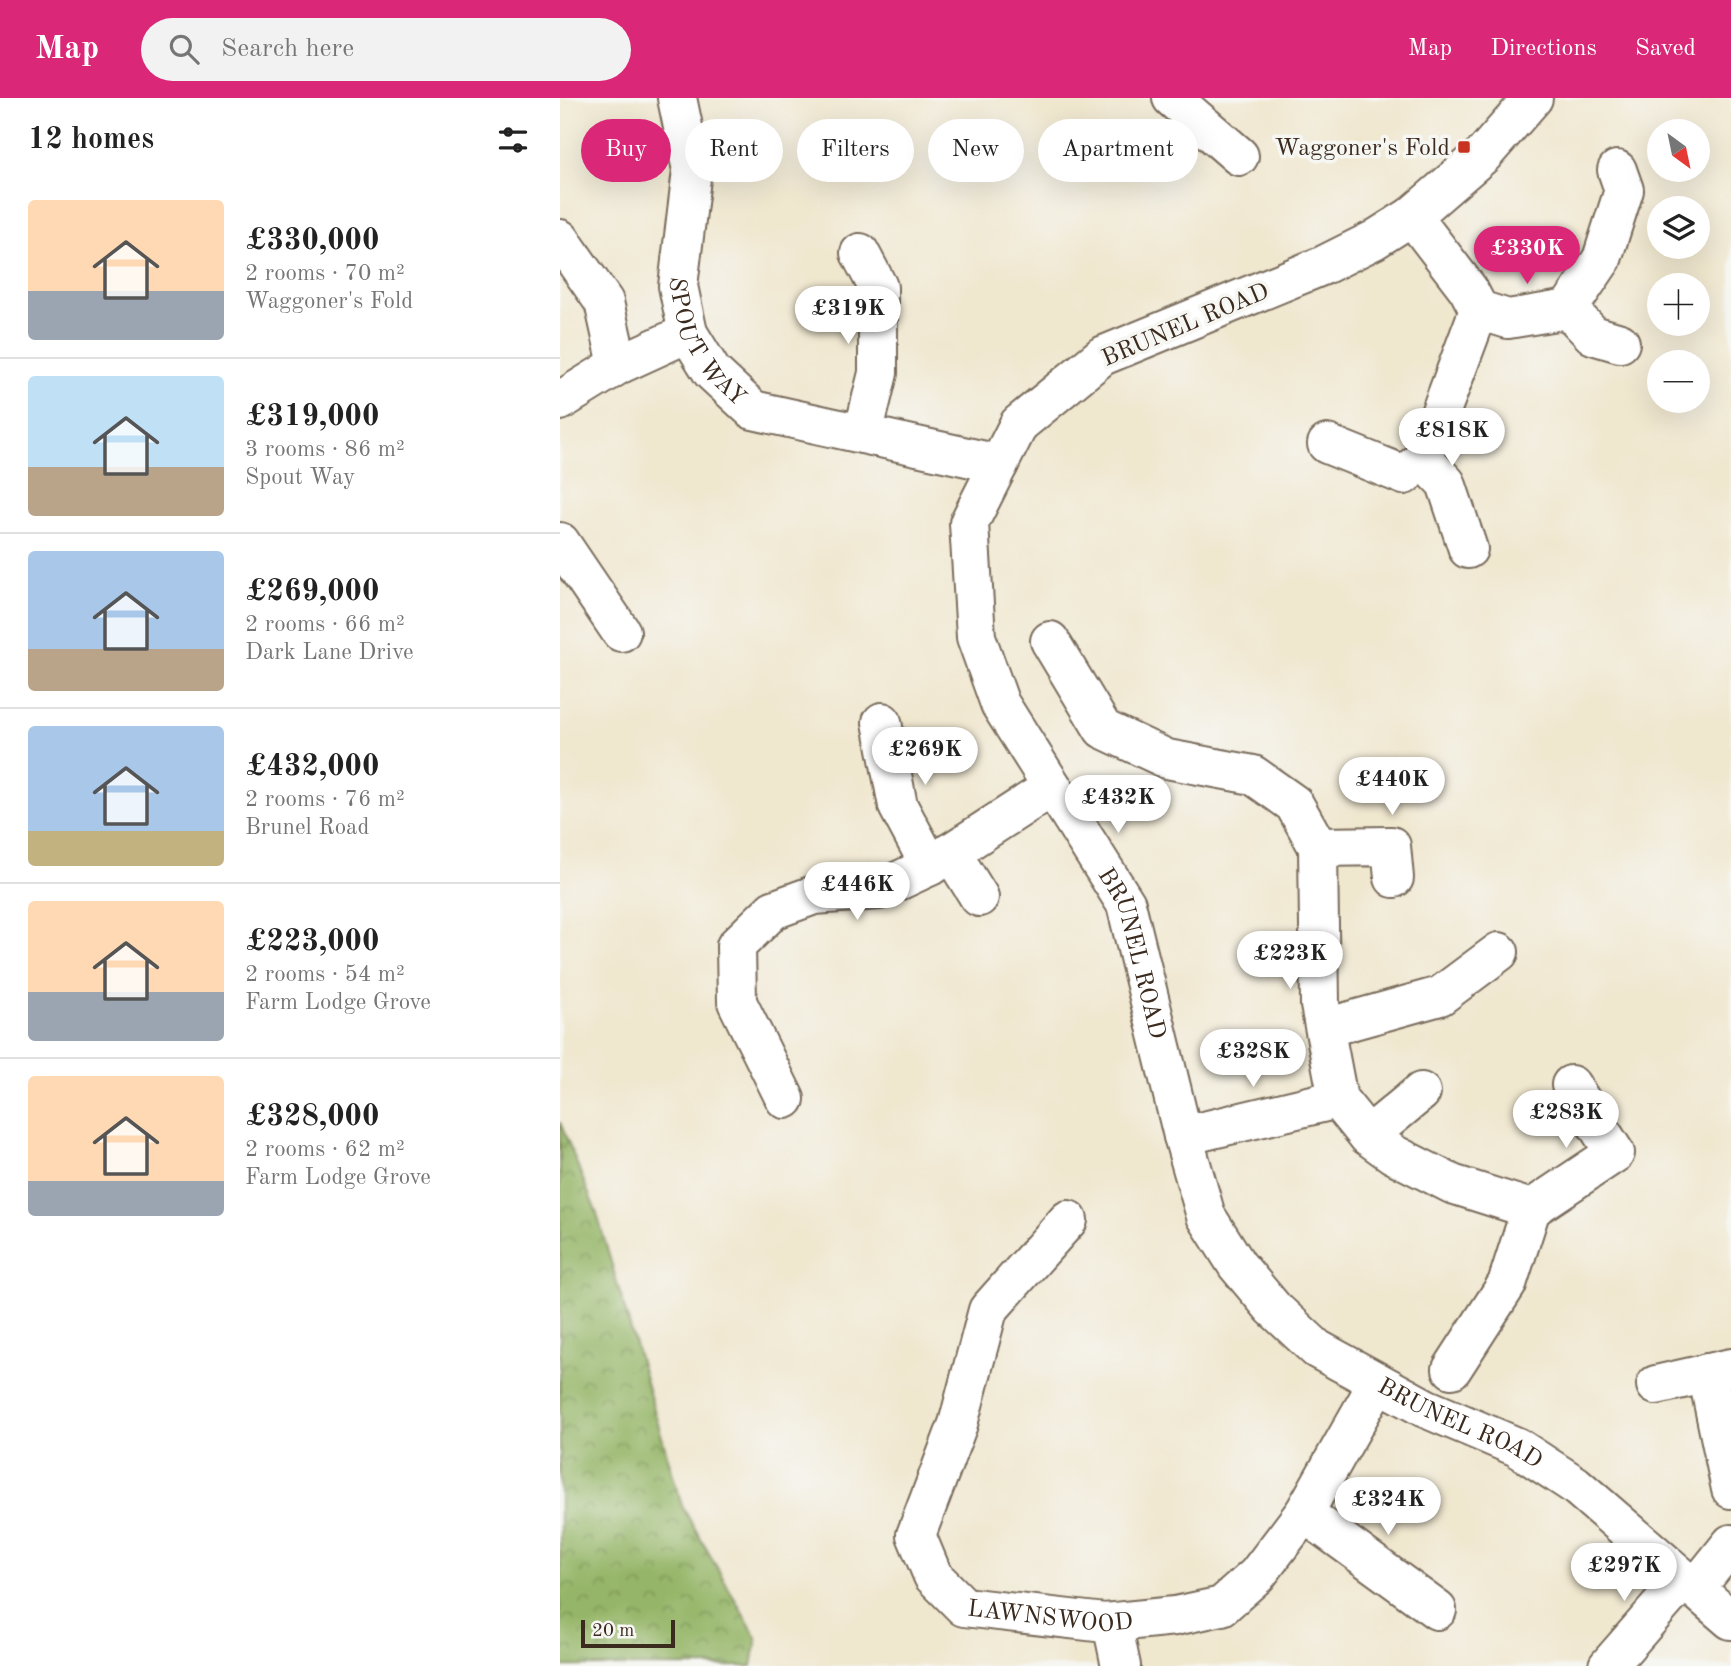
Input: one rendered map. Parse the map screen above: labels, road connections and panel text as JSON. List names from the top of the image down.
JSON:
{
  "streets": {
    "street": ["BRUNEL ROAD", "SPOUT WAY", "LAWNSWOOD"]
  },
  "crossings": [
    ["BRUNEL ROAD", "SPOUT WAY"],
    ["BRUNEL ROAD", "LAWNSWOOD"]
  ],
  "places": {
    "transit": ["Waggoner's Fold"]
  },
  "scale_bar": "20 m",
  "north": "bottom right",
  "page": {
    "header": "Map",
    "search": "Search here",
    "nav": ["Map", "Directions", "Saved"],
    "heading": "12 homes",
    "map_buttons": ["+", "−"],
    "chip": [
      "Buy",
      "Rent",
      "Filters",
      "New",
      "Apartment"
    ],
    "list": [
      {
        "name": "£330,000",
        "note": "2 rooms · 70 m² · Waggoner's Fold"
      },
      {
        "name": "£319,000",
        "note": "3 rooms · 86 m² · Spout Way"
      },
      {
        "name": "£269,000",
        "note": "2 rooms · 66 m² · Dark Lane Drive"
      },
      {
        "name": "£432,000",
        "note": "2 rooms · 76 m² · Brunel Road"
      },
      {
        "name": "£223,000",
        "note": "2 rooms · 54 m² · Farm Lodge Grove"
      },
      {
        "name": "£328,000",
        "note": "2 rooms · 62 m² · Farm Lodge Grove"
      }
    ],
    "price": [
      "£330K",
      "£319K",
      "£818K",
      "£269K",
      "£440K",
      "£432K",
      "£446K",
      "£223K",
      "£328K",
      "£283K",
      "£324K",
      "£297K"
    ],
    "scale": "20 m"
  }
}
